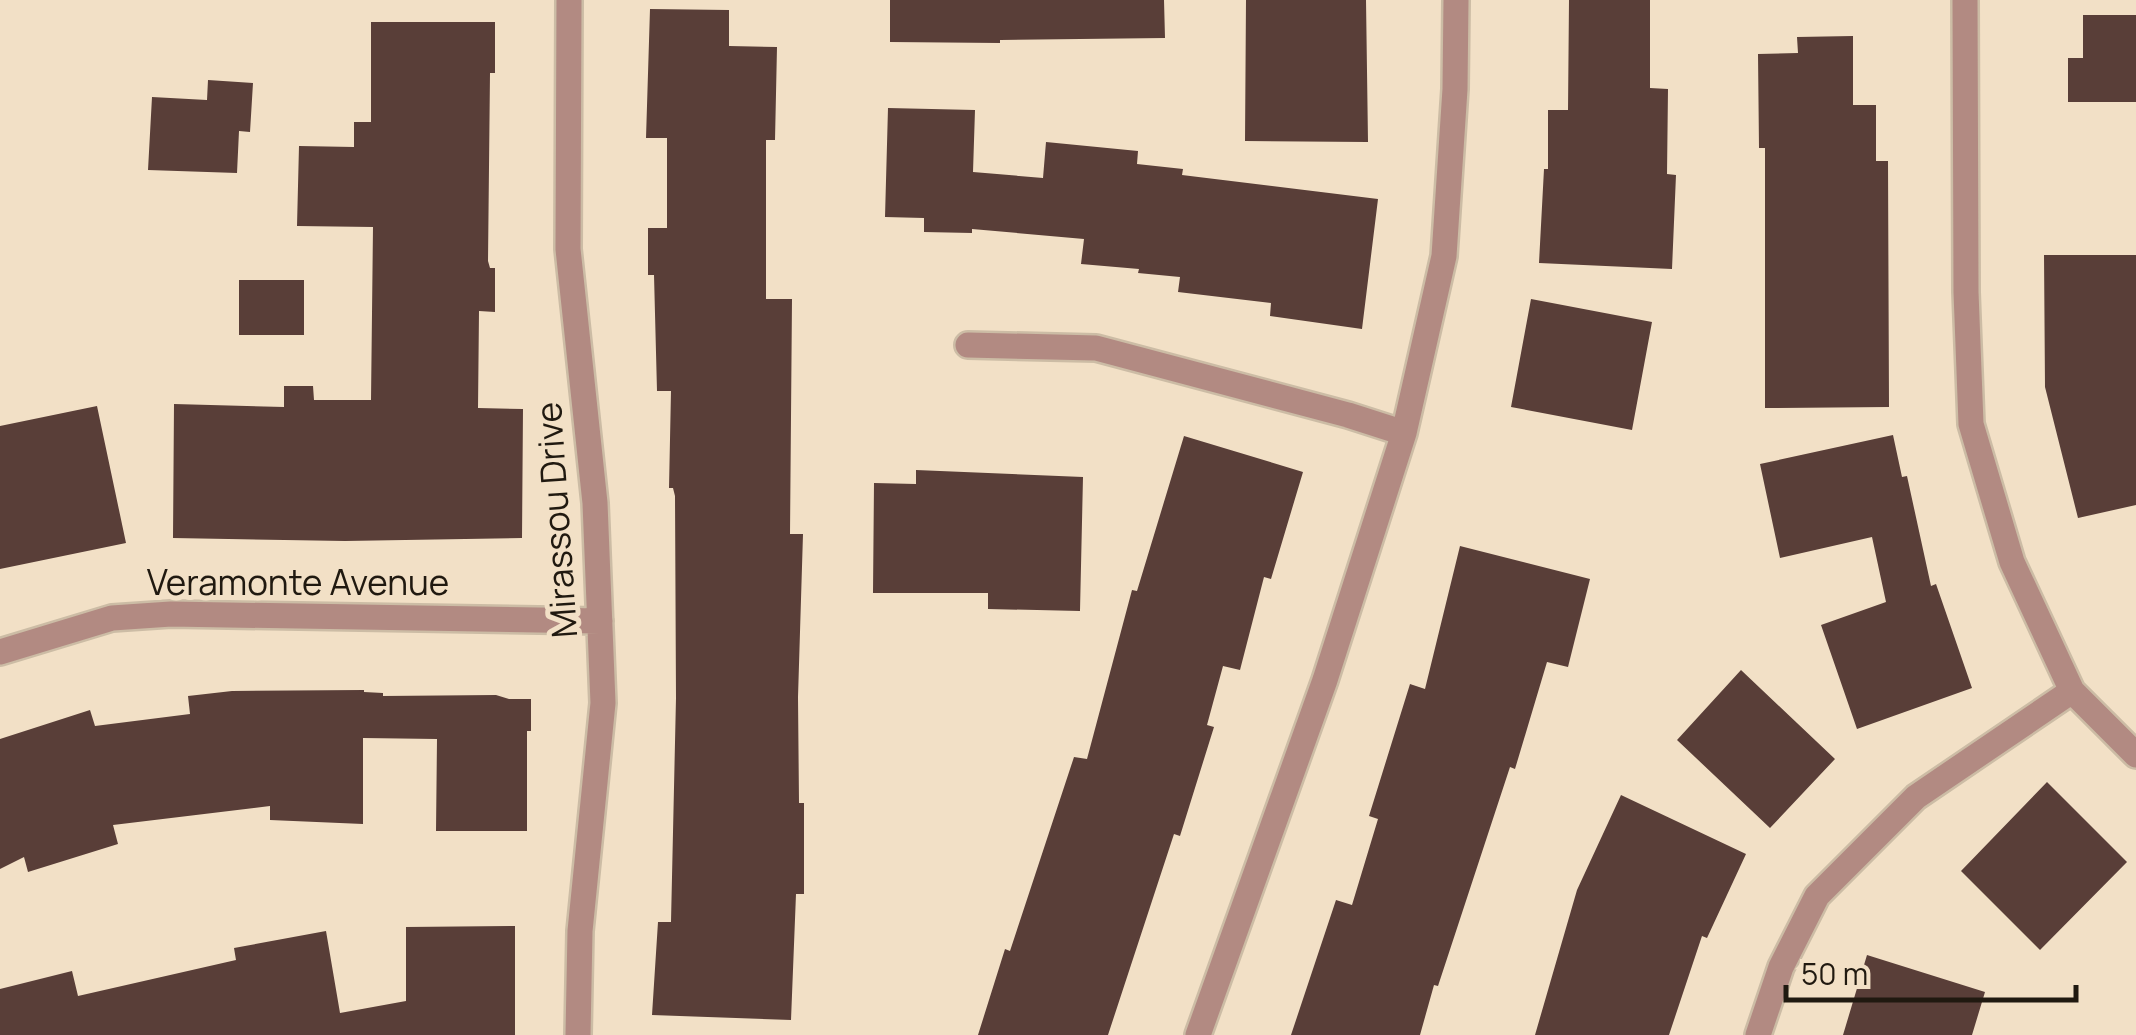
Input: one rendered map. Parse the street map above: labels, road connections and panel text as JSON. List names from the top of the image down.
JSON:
{
  "streets": {
    "street": ["Mirassou Drive", "Veramonte Avenue"]
  },
  "crossings": [
    ["Mirassou Drive", "Veramonte Avenue"]
  ],
  "scale_bar": "50 m"
}
